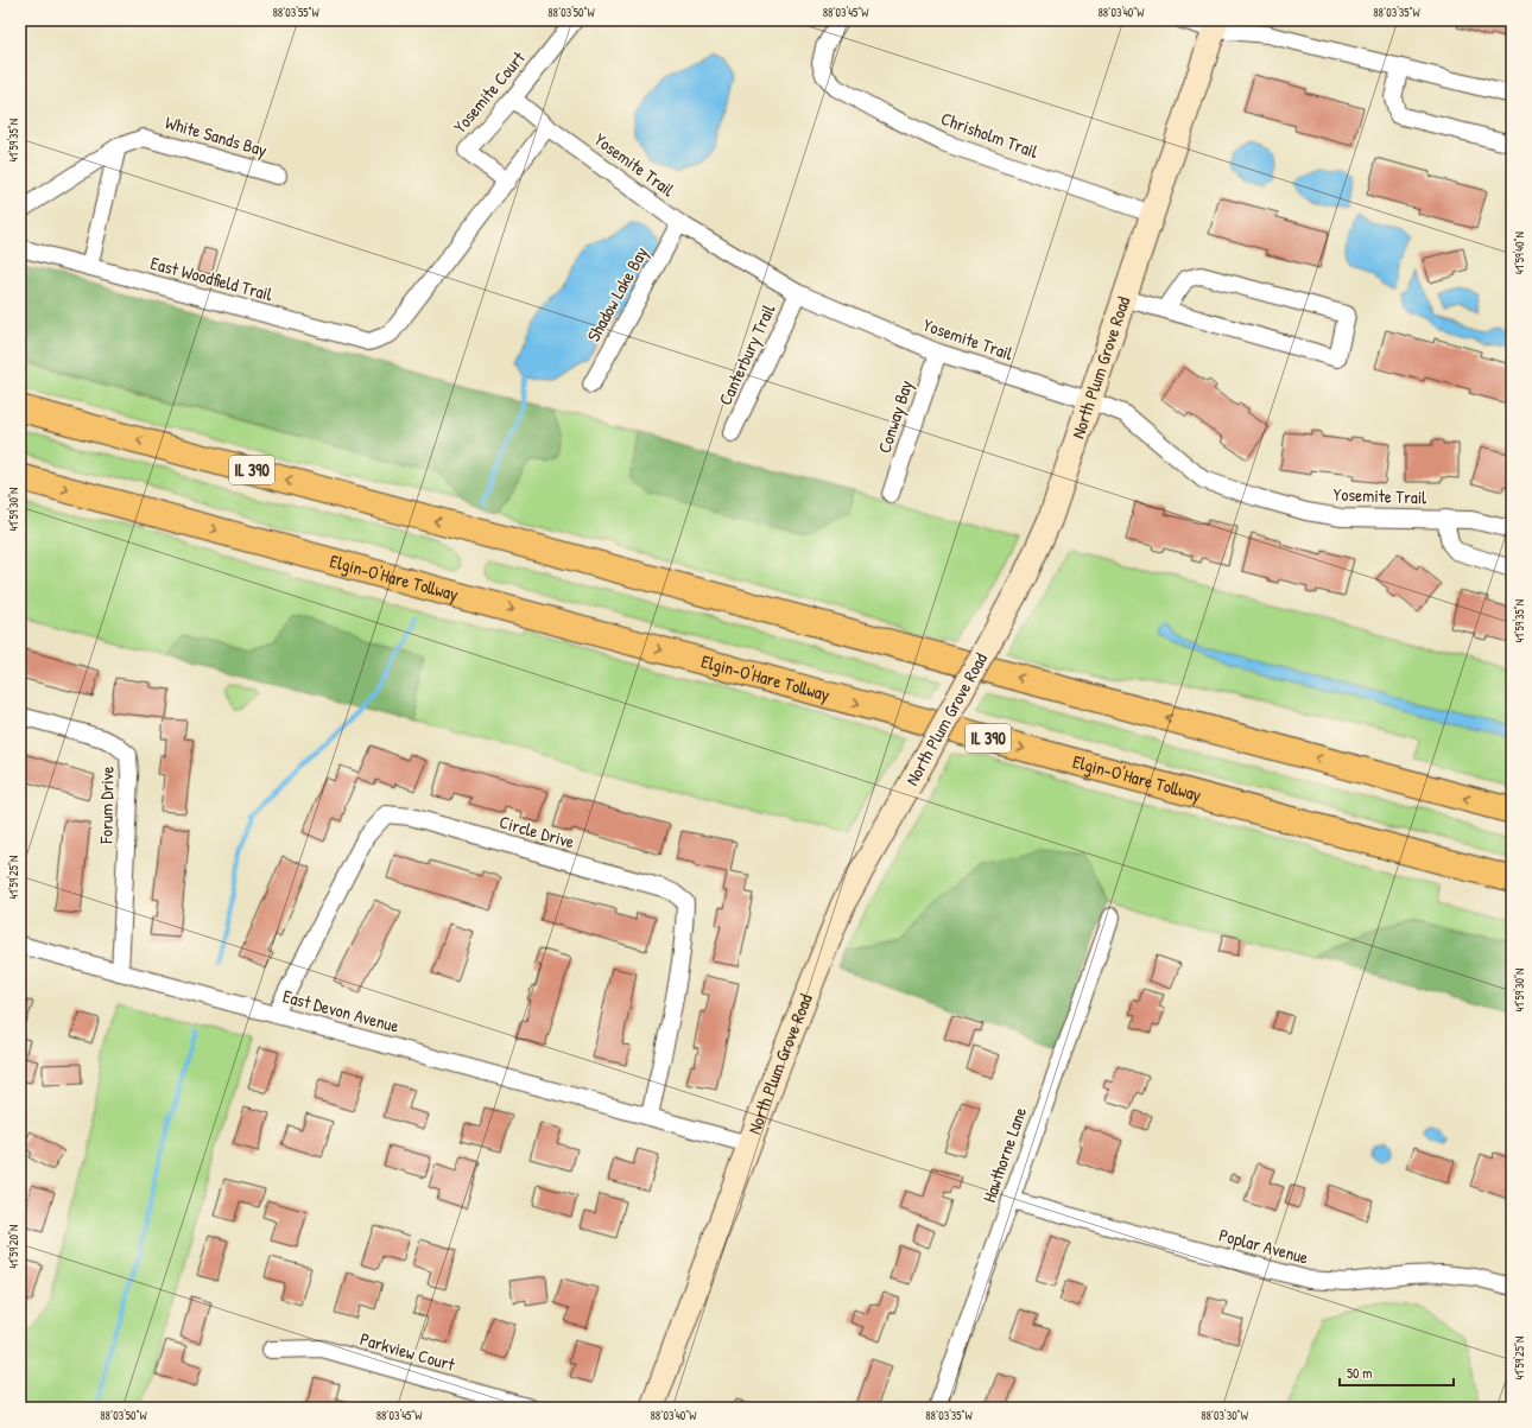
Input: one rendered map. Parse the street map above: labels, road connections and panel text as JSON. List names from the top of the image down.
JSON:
{
  "streets": {
    "highway": ["IL 390", "Elgin-O'Hare Tollway"],
    "street": [
      "Yosemite Court",
      "Chrisholm Trail",
      "White Sands Bay",
      "Yosemite Trail",
      "East Woodfield Trail",
      "Shadow Lake Bay",
      "Canterbury Trail",
      "North Plum Grove Road",
      "Conway Bay",
      "Forum Drive",
      "Circle Drive",
      "East Devon Avenue",
      "Hawthorne Lane",
      "Poplar Avenue",
      "Parkview Court"
    ]
  },
  "crossings": [
    ["Yosemite Court", "Yosemite Trail"],
    ["Yosemite Court", "East Woodfield Trail"],
    ["Chrisholm Trail", "North Plum Grove Road"],
    ["Yosemite Trail", "Shadow Lake Bay"],
    ["Yosemite Trail", "Canterbury Trail"],
    ["Yosemite Trail", "North Plum Grove Road"],
    ["Yosemite Trail", "Conway Bay"],
    ["North Plum Grove Road", "East Devon Avenue"],
    ["Forum Drive", "East Devon Avenue"],
    ["Circle Drive", "East Devon Avenue"],
    ["Hawthorne Lane", "Poplar Avenue"]
  ],
  "scale_bar": "50 m",
  "coordinates": [
    "88°03'55\"W",
    "88°03'50\"W",
    "88°03'45\"W",
    "88°03'40\"W",
    "88°03'35\"W",
    "41°59'35\"N",
    "41°59'40\"N",
    "41°59'30\"N",
    "41°59'25\"N",
    "41°59'20\"N",
    "88°03'30\"W"
  ]
}
